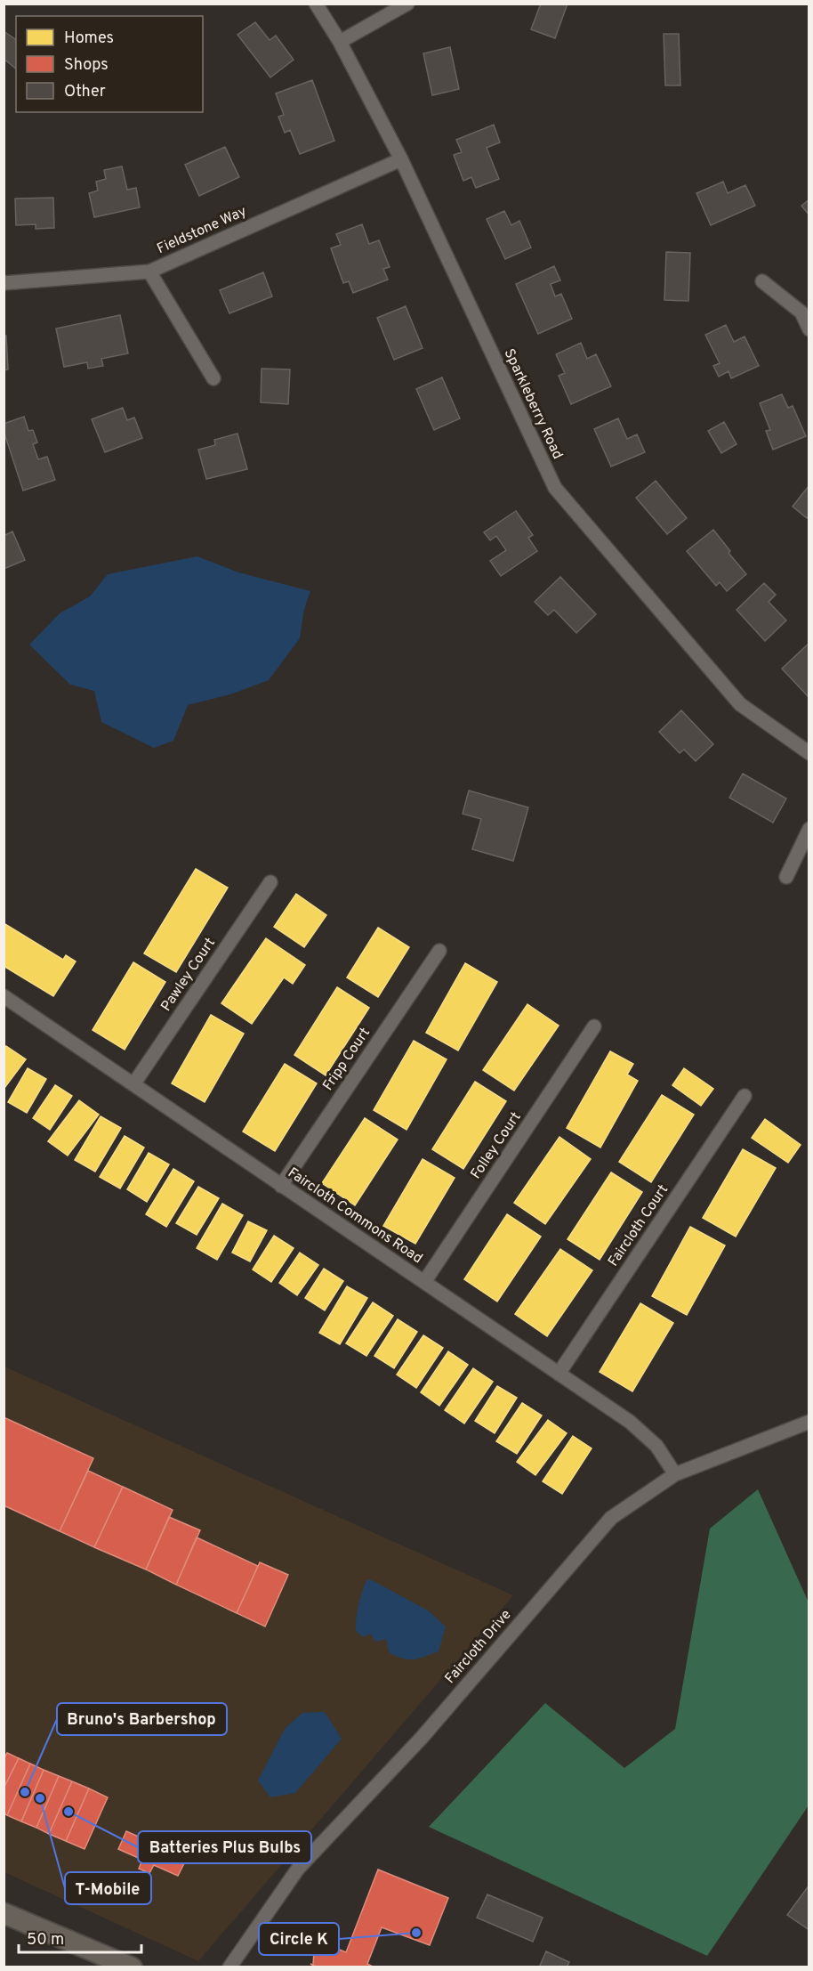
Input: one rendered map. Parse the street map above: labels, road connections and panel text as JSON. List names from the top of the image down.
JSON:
{
  "streets": {
    "street": [
      "Fieldstone Way",
      "Sparkleberry Road",
      "Pawley Court",
      "Fripp Court",
      "Folley Court",
      "Faircloth Commons Road",
      "Faircloth Court",
      "Faircloth Drive"
    ]
  },
  "crossings": [
    ["Fieldstone Way", "Sparkleberry Road"],
    ["Pawley Court", "Faircloth Commons Road"],
    ["Fripp Court", "Faircloth Commons Road"],
    ["Folley Court", "Faircloth Commons Road"],
    ["Faircloth Commons Road", "Faircloth Court"],
    ["Faircloth Commons Road", "Faircloth Drive"]
  ],
  "places": [
    "Bruno's Barbershop",
    "T-Mobile",
    "Batteries Plus Bulbs",
    "Circle K"
  ],
  "legend": ["Homes", "Shops", "Other"],
  "scale_bar": "50 m"
}
